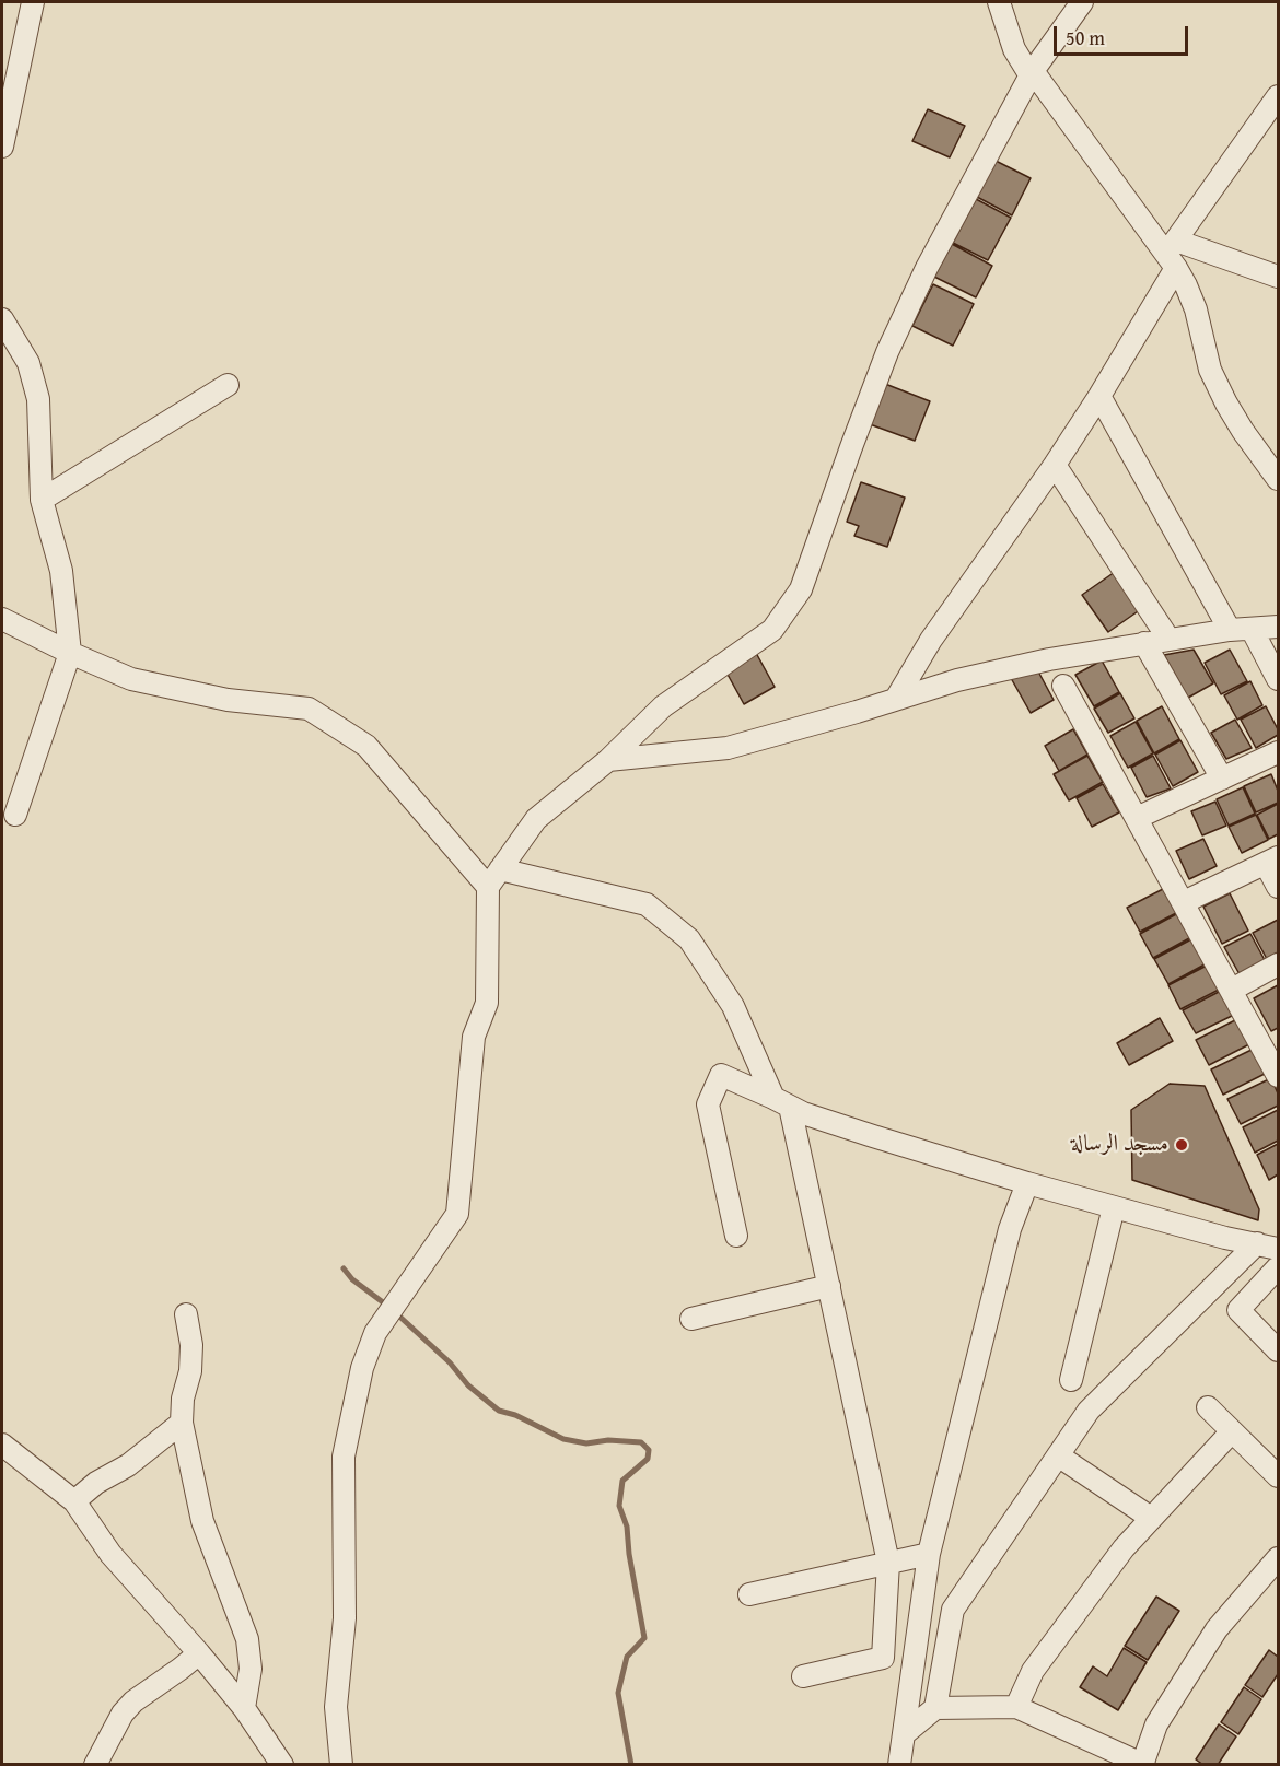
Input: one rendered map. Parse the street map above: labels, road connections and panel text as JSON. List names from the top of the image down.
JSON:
{
  "places": ["مسجد الرسالة"],
  "scale_bar": "50 m"
}
